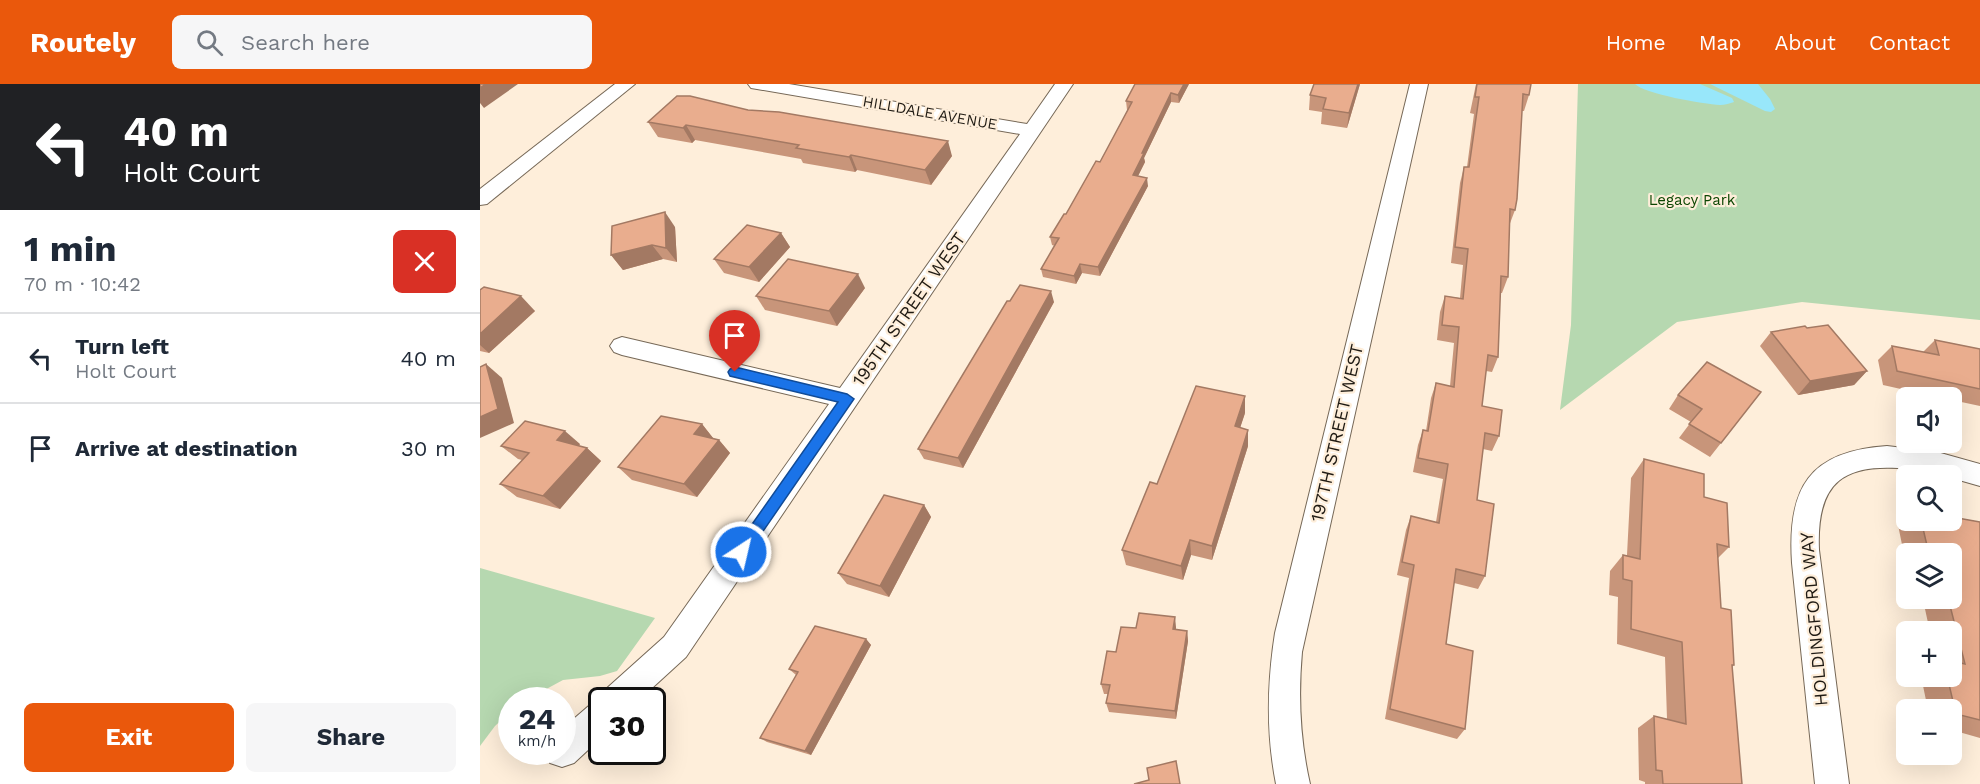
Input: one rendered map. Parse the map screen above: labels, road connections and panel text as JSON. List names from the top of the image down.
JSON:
{
  "streets": {
    "street": [
      "HILLDALE AVENUE",
      "195TH STREET WEST",
      "197TH STREET WEST",
      "HOLDINGFORD WAY"
    ]
  },
  "crossings": [
    ["HILLDALE AVENUE", "195TH STREET WEST"]
  ],
  "parks": ["Legacy Park"],
  "page": {
    "header": "Routely",
    "search": "Search here",
    "nav": [
      "Home",
      "Map",
      "About",
      "Contact"
    ],
    "turn": ["40 m", "Holt Court"],
    "heading": ["1 min", "70 m · 10:42"],
    "list": [
      {
        "name": "Turn left",
        "note": "Holt Court",
        "value": "40 m"
      },
      {
        "name": "Arrive at destination",
        "value": "30 m"
      }
    ],
    "map_buttons": ["+", "−"],
    "speed": "24 km/h",
    "limit": "30",
    "buttons": ["Exit", "Share"]
  }
}
